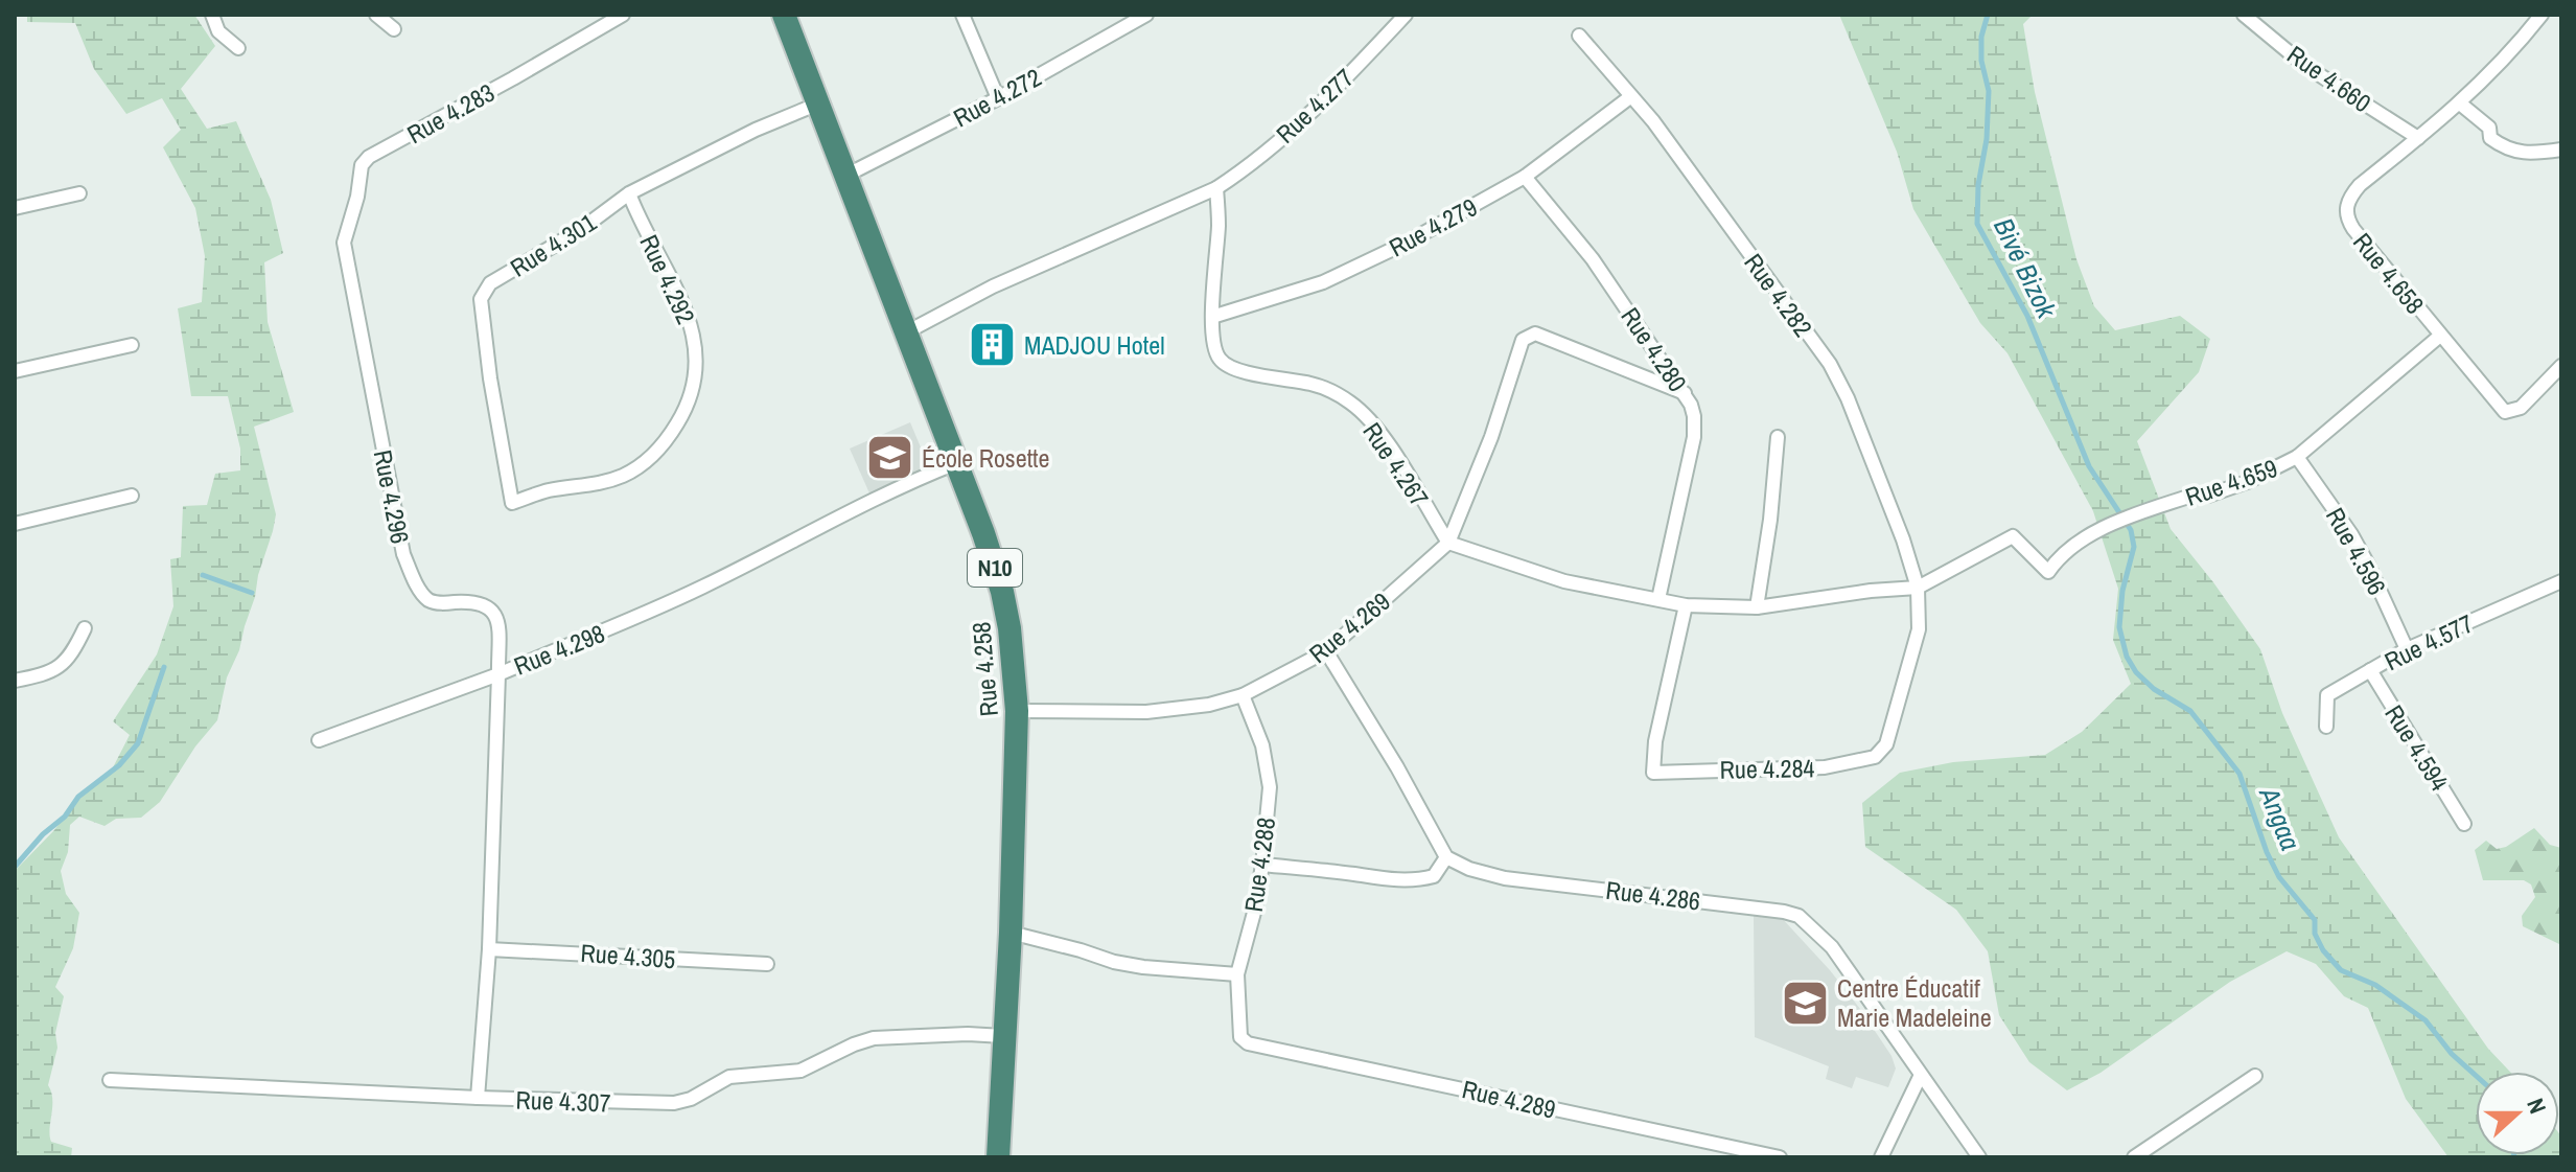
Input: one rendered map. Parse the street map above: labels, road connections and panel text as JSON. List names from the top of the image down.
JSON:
{
  "streets": {
    "highway": ["N10", "Rue 4.258"],
    "street": [
      "Rue 4.660",
      "Rue 4.272",
      "Rue 4.277",
      "Rue 4.283",
      "Rue 4.279",
      "Rue 4.301",
      "Rue 4.658",
      "Rue 4.292",
      "Rue 4.282",
      "Rue 4.280",
      "Rue 4.267",
      "Rue 4.659",
      "Rue 4.296",
      "Rue 4.596",
      "Rue 4.269",
      "Rue 4.577",
      "Rue 4.298",
      "Rue 4.594",
      "Rue 4.284",
      "Rue 4.288",
      "Rue 4.286",
      "Rue 4.305",
      "Rue 4.289",
      "Rue 4.307"
    ]
  },
  "crossings": [
    ["Rue 4.660", "Rue 4.658"],
    ["Rue 4.272", "Rue 4.258"],
    ["Rue 4.277", "Rue 4.267"],
    ["Rue 4.283", "Rue 4.296"],
    ["Rue 4.279", "Rue 4.282"],
    ["Rue 4.279", "Rue 4.280"],
    ["Rue 4.279", "Rue 4.267"],
    ["Rue 4.301", "Rue 4.292"],
    ["Rue 4.301", "Rue 4.258"],
    ["Rue 4.658", "Rue 4.659"],
    ["Rue 4.282", "Rue 4.659"],
    ["Rue 4.282", "Rue 4.284"],
    ["Rue 4.280", "Rue 4.269"],
    ["Rue 4.267", "Rue 4.269"],
    ["Rue 4.659", "Rue 4.596"],
    ["Rue 4.659", "Rue 4.284"],
    ["Rue 4.296", "Rue 4.298"],
    ["Rue 4.596", "Rue 4.577"],
    ["Rue 4.269", "Rue 4.258"],
    ["Rue 4.269", "Rue 4.288"],
    ["Rue 4.577", "Rue 4.594"],
    ["Rue 4.298", "Rue 4.258"],
    ["Rue 4.298", "Rue 4.305"],
    ["Rue 4.298", "Rue 4.307"],
    ["Rue 4.258", "Rue 4.307"],
    ["Rue 4.288", "Rue 4.289"]
  ],
  "water": ["Bivé Bizok", "Angaa"],
  "places": {
    "building": ["MADJOU Hotel"],
    "school or university": ["École Rosette", "Centre Éducatif Marie Madeleine"]
  },
  "north": "right"
}
